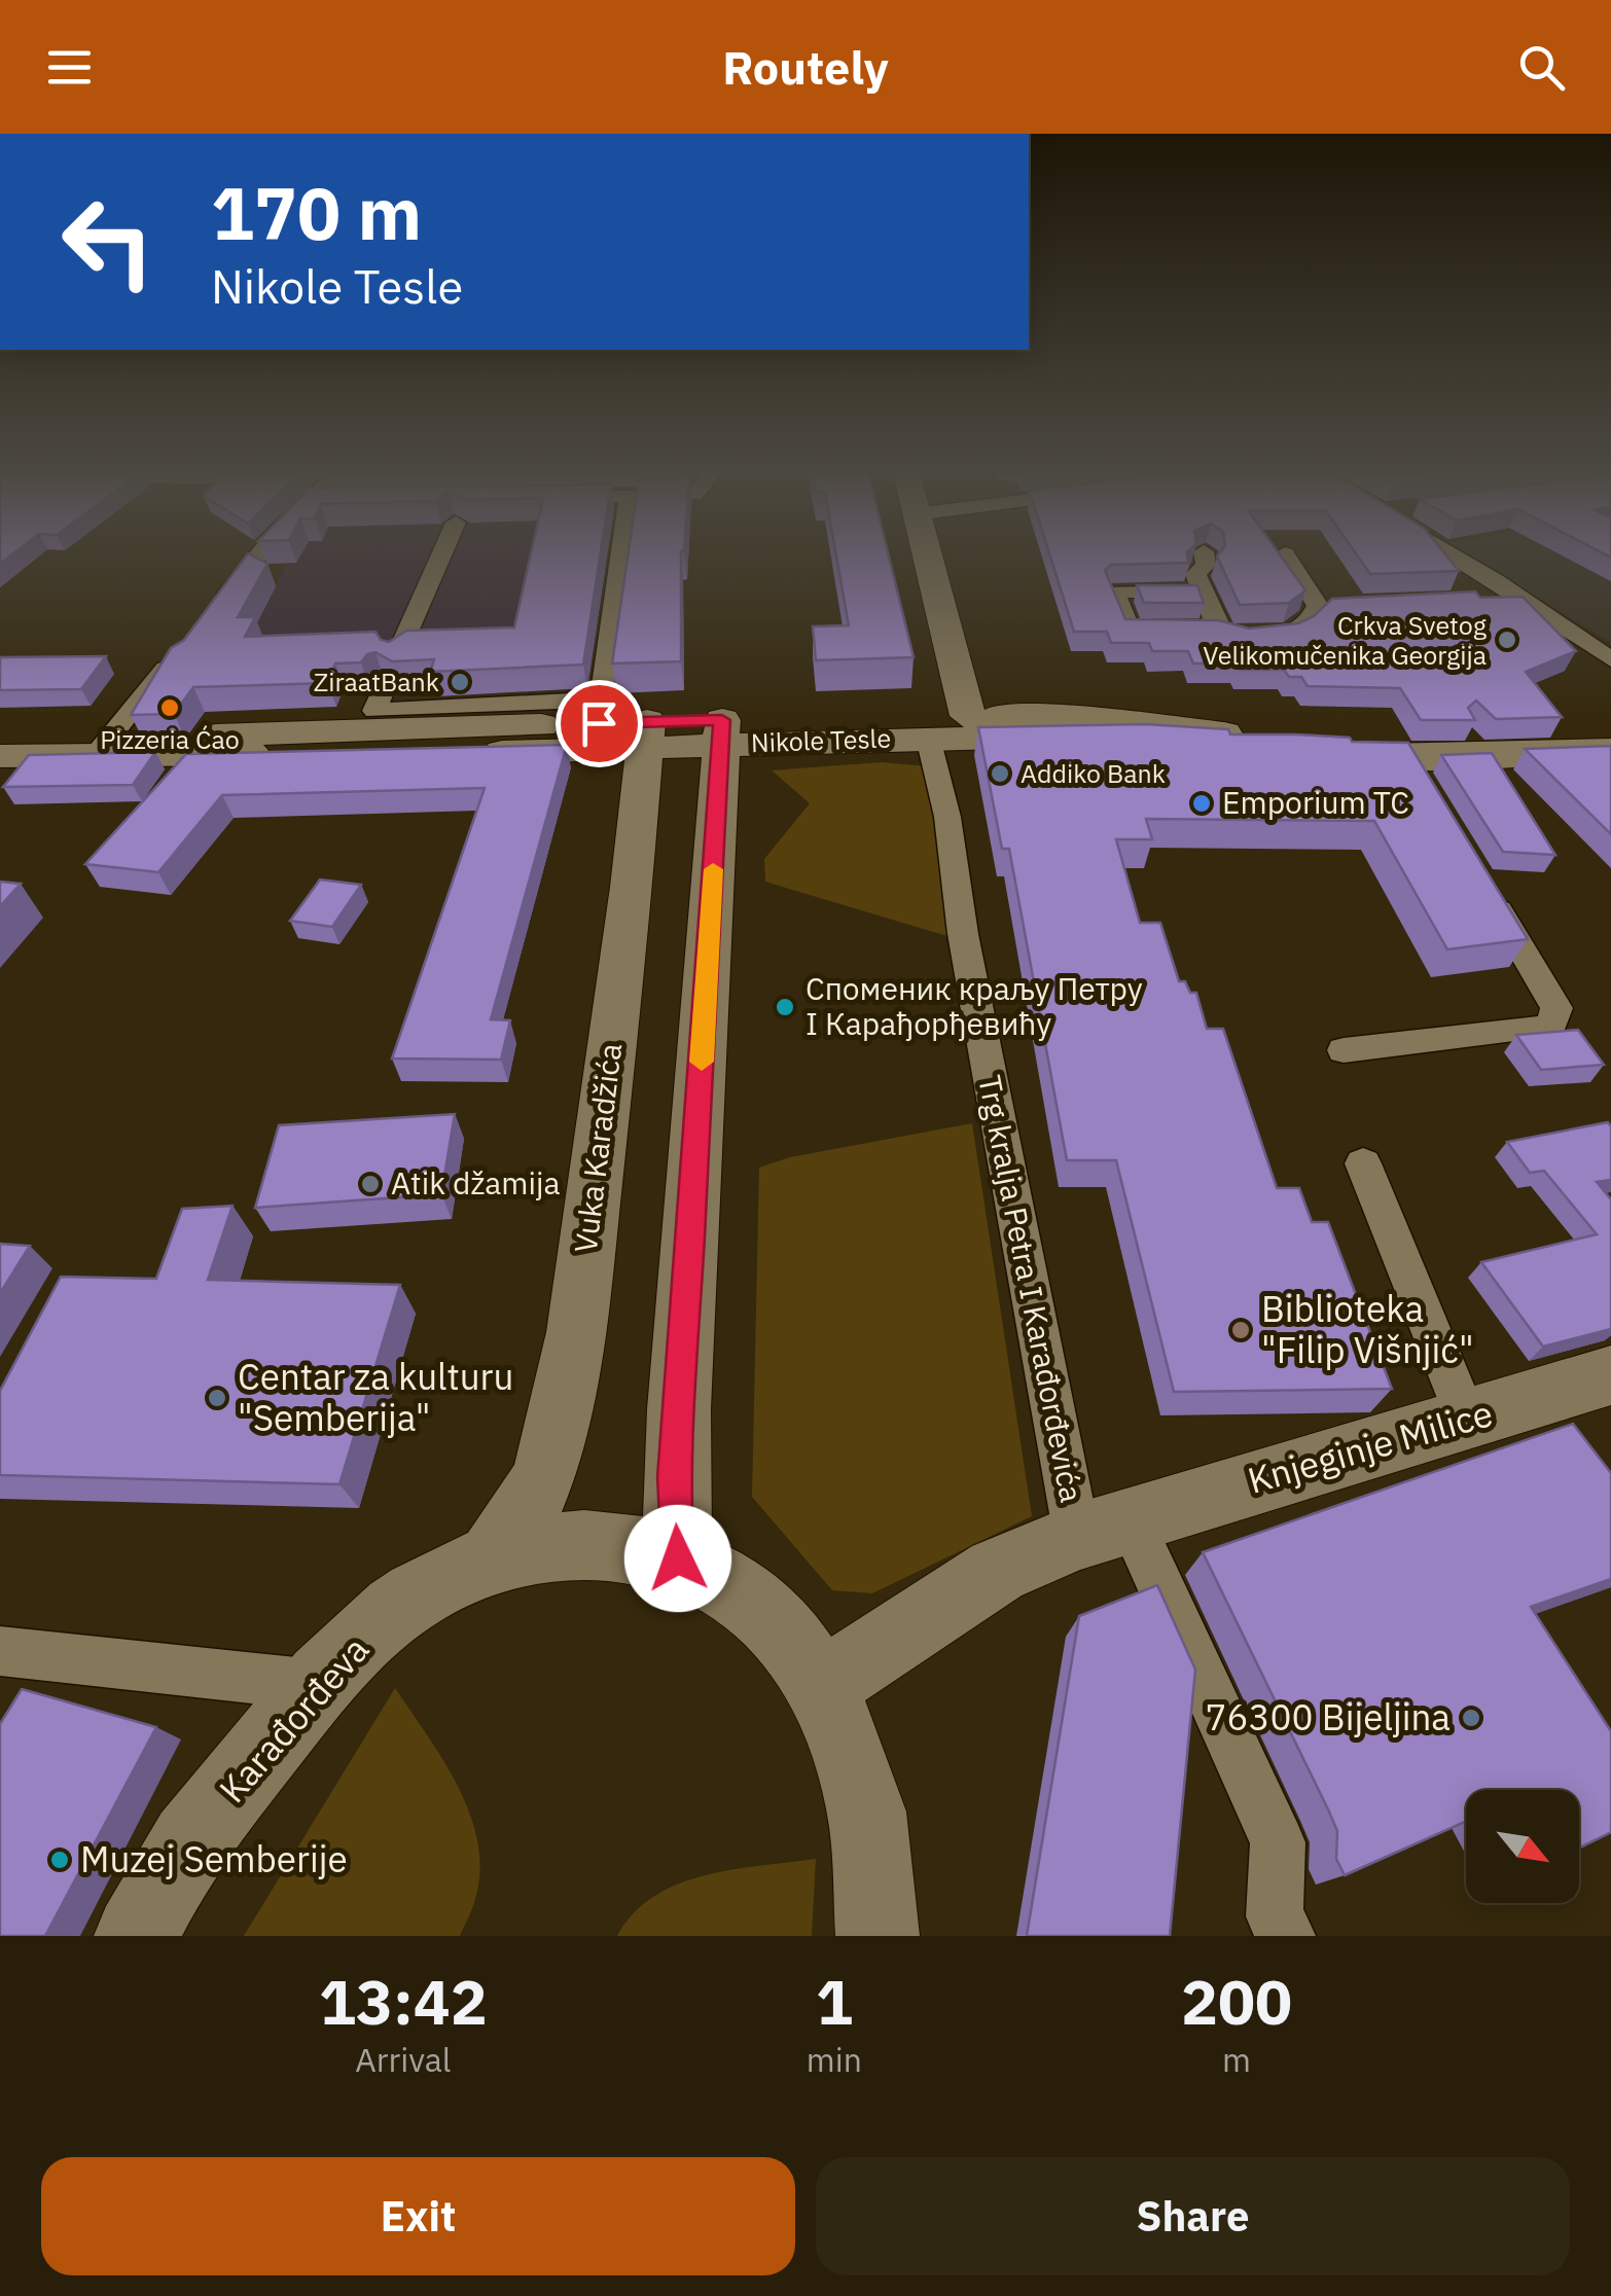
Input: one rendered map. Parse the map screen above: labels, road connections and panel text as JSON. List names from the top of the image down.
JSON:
{
  "streets": {
    "main road": [
      "Nikole Tesle",
      "Vuka Karadžića",
      "Knjeginje Milice",
      "Karađorđeva"
    ],
    "street": ["Trg kralja Petra I Karađorđevića"]
  },
  "crossings": [
    ["Nikole Tesle", "Vuka Karadžića"],
    ["Nikole Tesle", "Trg kralja Petra I Karađorđevića"],
    ["Vuka Karadžića", "Karađorđeva"],
    ["Trg kralja Petra I Karađorđevića", "Knjeginje Milice"]
  ],
  "places": [
    "Crkva Svetog Velikomučenika Georgija",
    "ZiraatBank",
    "Pizzeria Ćao",
    "Addiko Bank",
    "Emporium TC",
    "Споменик краљу Петру I Карађорђевићу",
    "Atik džamija",
    "Biblioteka \"Filip Višnjić\"",
    "Centar za kulturu \"Semberija\"",
    "76300 Bijeljina",
    "Muzej Semberije"
  ],
  "north": "bottom right",
  "page": {
    "header": "Routely",
    "turn": ["170 m", "Nikole Tesle"],
    "eta": [
      "13:42",
      "Arrival",
      "1",
      "min",
      "200",
      "m"
    ],
    "buttons": ["Exit", "Share"]
  }
}
